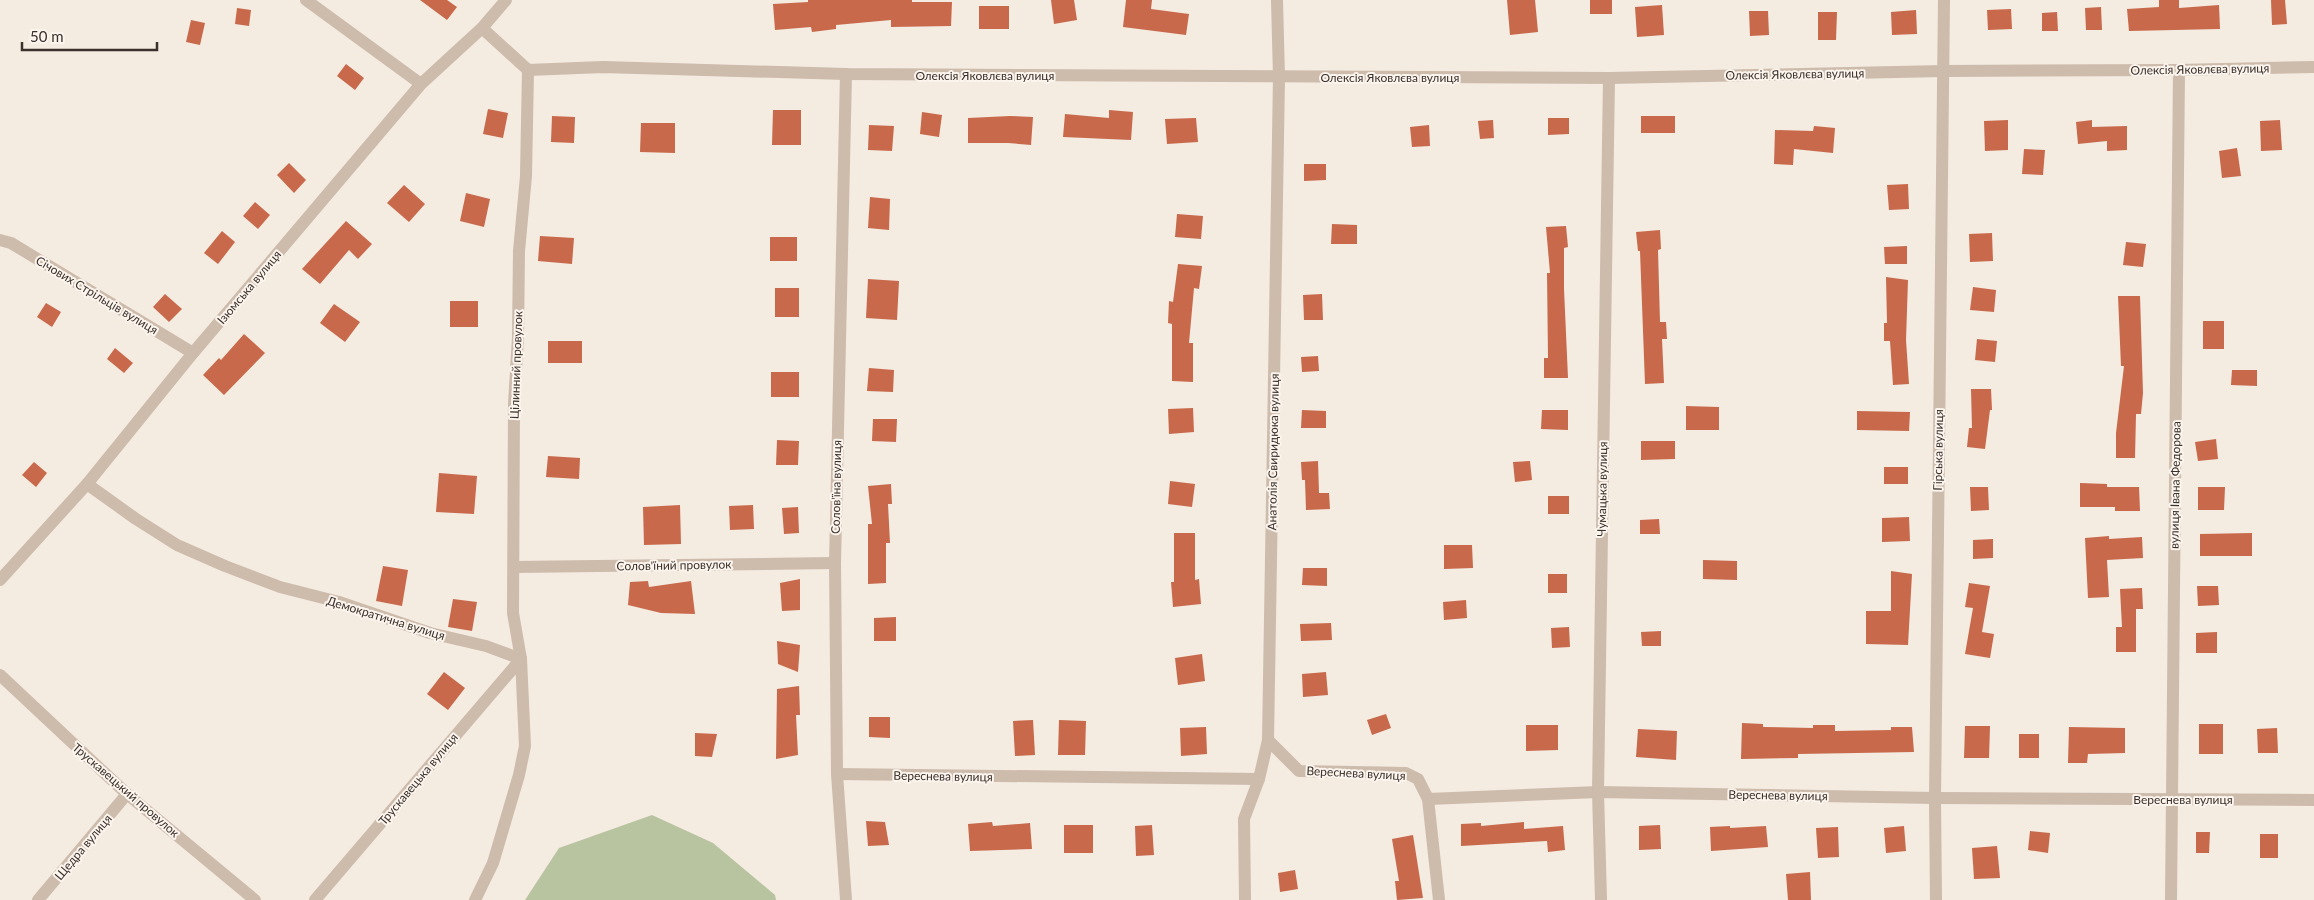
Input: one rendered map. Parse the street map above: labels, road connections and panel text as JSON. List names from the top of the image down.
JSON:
{
  "streets": {
    "street": [
      "Олексія Яковлєва вулиця",
      "Ізюмська вулиця",
      "Січових Стрільців вулиця",
      "Цілинний провулок",
      "Гірська вулиця",
      "Анатолія Свиридюка вулиця",
      "вулиця Івана Федорова",
      "Солов'їна вулиця",
      "Чумацька вулиця",
      "Солов'їний провулок",
      "Демократична вулиця",
      "Вереснева вулиця",
      "Трускавецька вулиця",
      "Трускавецький провулок",
      "Щедра вулиця"
    ]
  },
  "crossings": [
    ["Олексія Яковлєва вулиця", "Цілинний провулок"],
    ["Олексія Яковлєва вулиця", "Гірська вулиця"],
    ["Олексія Яковлєва вулиця", "Анатолія Свиридюка вулиця"],
    ["Олексія Яковлєва вулиця", "вулиця Івана Федорова"],
    ["Олексія Яковлєва вулиця", "Солов'їна вулиця"],
    ["Олексія Яковлєва вулиця", "Чумацька вулиця"],
    ["Ізюмська вулиця", "Січових Стрільців вулиця"],
    ["Ізюмська вулиця", "Демократична вулиця"],
    ["Цілинний провулок", "Солов'їний провулок"],
    ["Цілинний провулок", "Демократична вулиця"],
    ["Цілинний провулок", "Трускавецька вулиця"],
    ["Гірська вулиця", "Вереснева вулиця"],
    ["Анатолія Свиридюка вулиця", "Вереснева вулиця"],
    ["вулиця Івана Федорова", "Вереснева вулиця"],
    ["Солов'їна вулиця", "Солов'їний провулок"],
    ["Солов'їна вулиця", "Вереснева вулиця"],
    ["Чумацька вулиця", "Вереснева вулиця"],
    ["Демократична вулиця", "Трускавецька вулиця"],
    ["Трускавецький провулок", "Щедра вулиця"]
  ],
  "scale_bar": "50 m"
}
